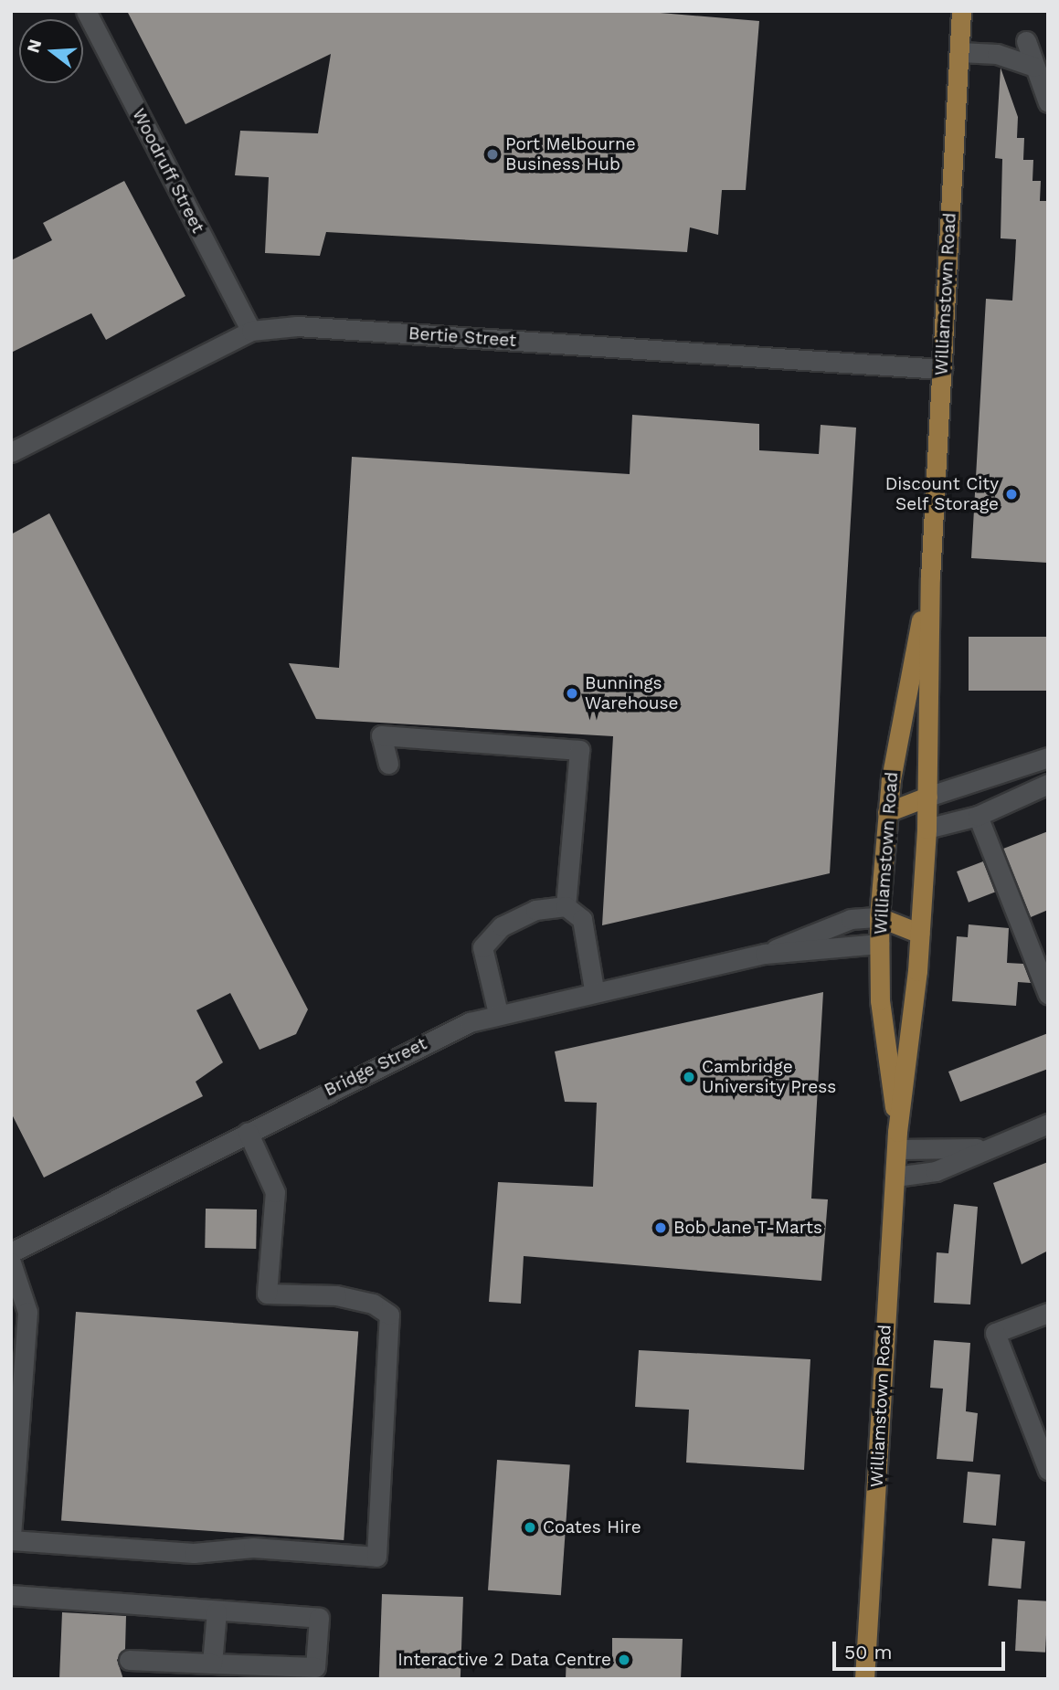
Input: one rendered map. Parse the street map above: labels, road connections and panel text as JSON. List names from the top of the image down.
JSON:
{
  "streets": {
    "main road": ["Williamstown Road"],
    "street": ["Woodruff Street", "Bertie Street", "Bridge Street"]
  },
  "crossings": [
    ["Woodruff Street", "Bertie Street"],
    ["Williamstown Road", "Bertie Street"],
    ["Williamstown Road", "Bridge Street"]
  ],
  "places": [
    "Port Melbourne Business Hub",
    "Discount City Self Storage",
    "Bunnings Warehouse",
    "Cambridge University Press",
    "Bob Jane T-Marts",
    "Coates Hire",
    "Interactive 2 Data Centre"
  ],
  "scale_bar": "50 m",
  "north": "left"
}
